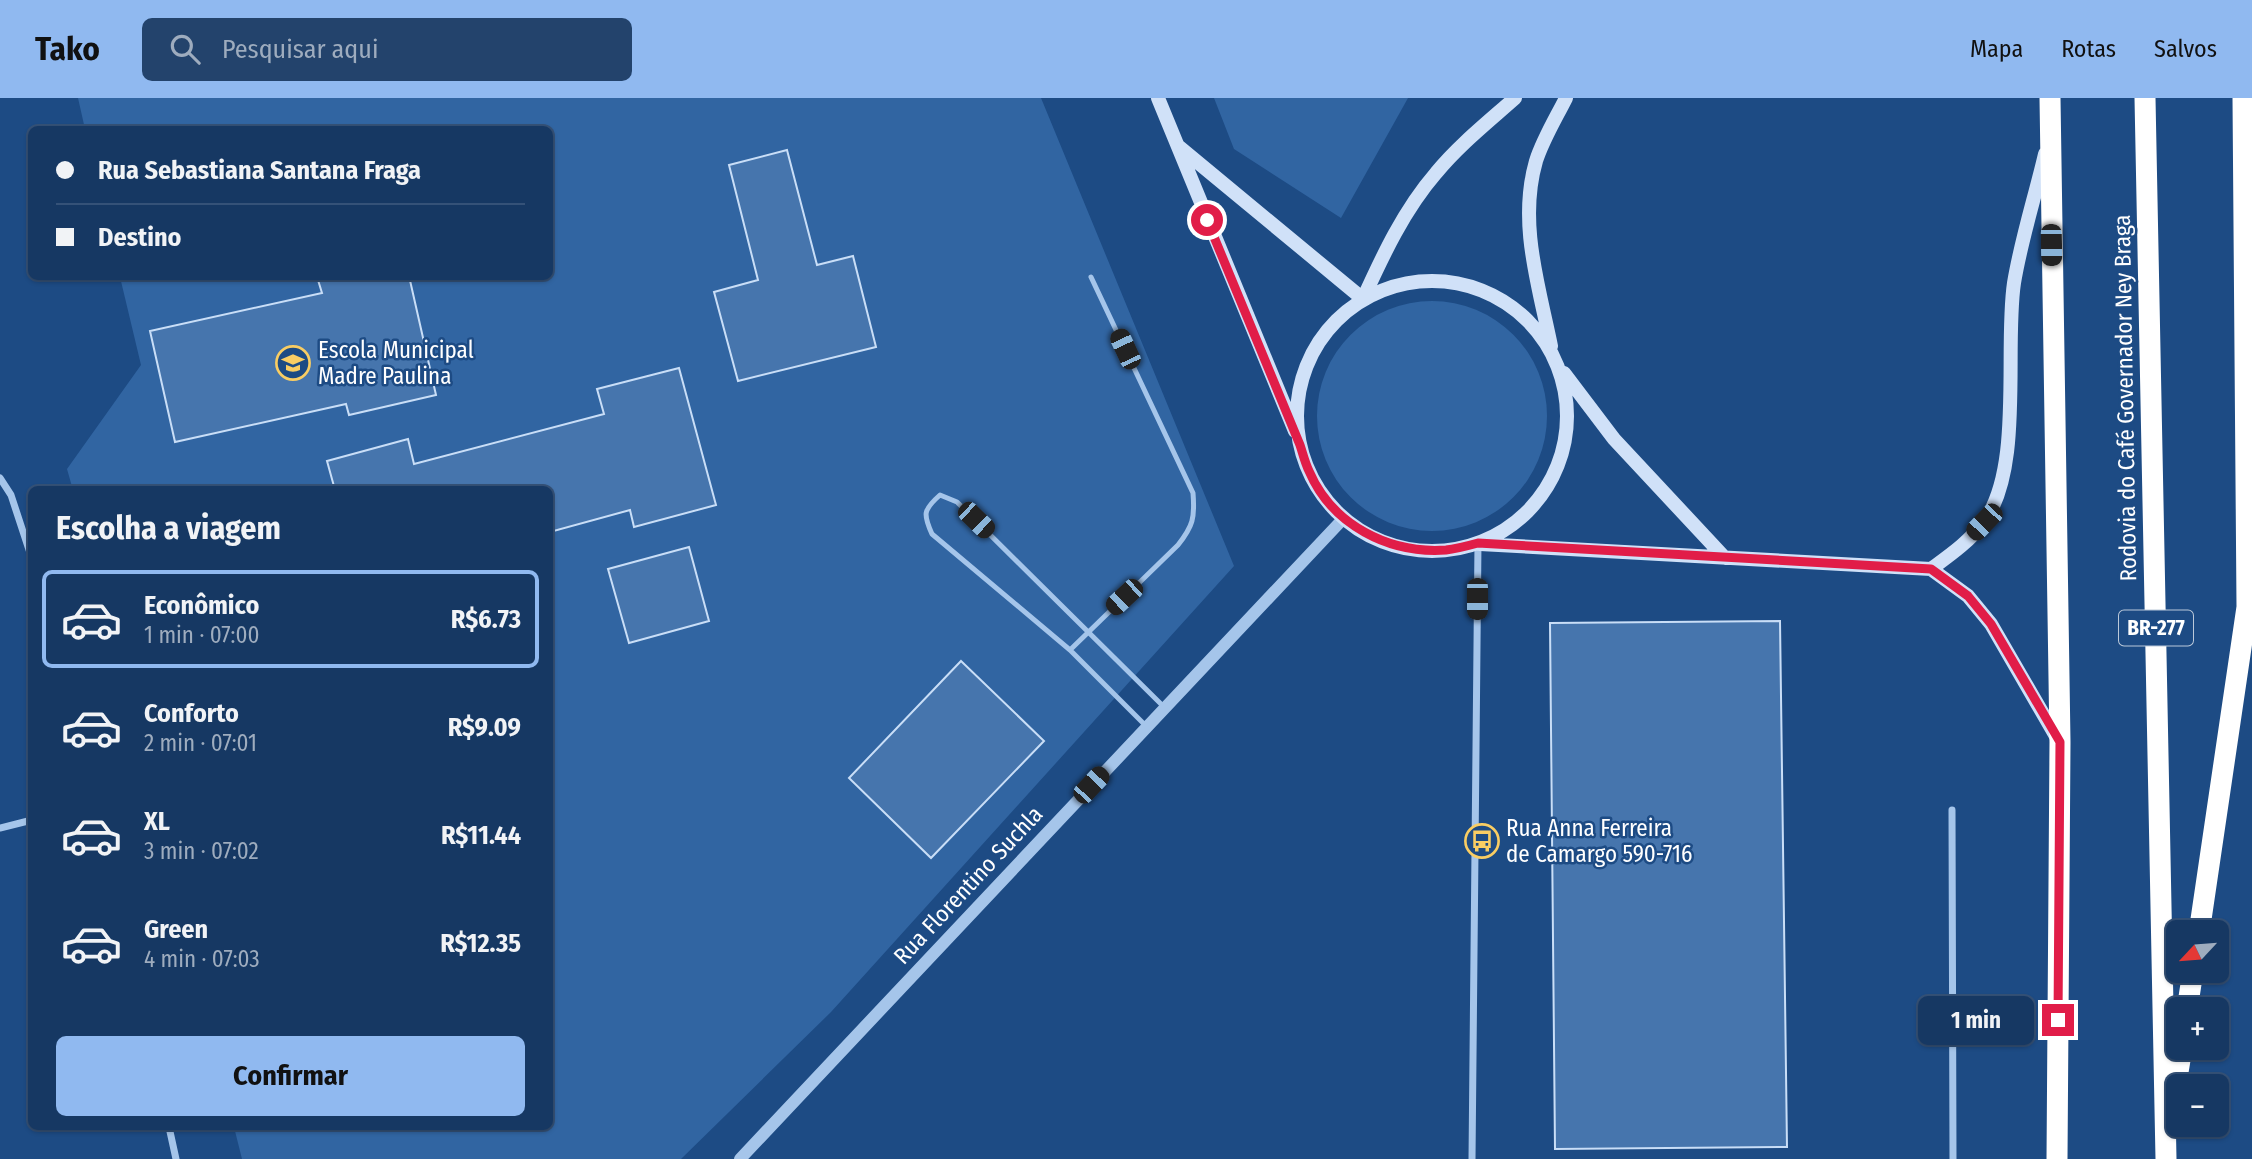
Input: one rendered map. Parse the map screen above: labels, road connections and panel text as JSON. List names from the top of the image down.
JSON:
{
  "streets": {
    "highway": ["Rodovia do Café Governador Ney Braga", "BR-277"],
    "street": ["Rua Florentino Suchla"]
  },
  "places": {
    "school or university": ["Escola Municipal Madre Paulina"],
    "bus stop": ["Rua Anna Ferreira de Camargo 590-716"]
  },
  "north": "bottom left",
  "page": {
    "header": "Tako",
    "search": "Pesquisar aqui",
    "nav": ["Mapa", "Rotas", "Salvos"],
    "banner": ["Rua Sebastiana Santana Fraga", "Destino"],
    "heading": "Escolha a viagem",
    "list": [
      {
        "name": "Econômico",
        "note": "1 min · 07:00",
        "value": "R$6.73"
      },
      {
        "name": "Conforto",
        "note": "2 min · 07:01",
        "value": "R$9.09"
      },
      {
        "name": "XL",
        "note": "3 min · 07:02",
        "value": "R$11.44"
      },
      {
        "name": "Green",
        "note": "4 min · 07:03",
        "value": "R$12.35"
      }
    ],
    "map_buttons": ["+", "−"],
    "bubble": "1 min",
    "buttons": "Confirmar"
  }
}
